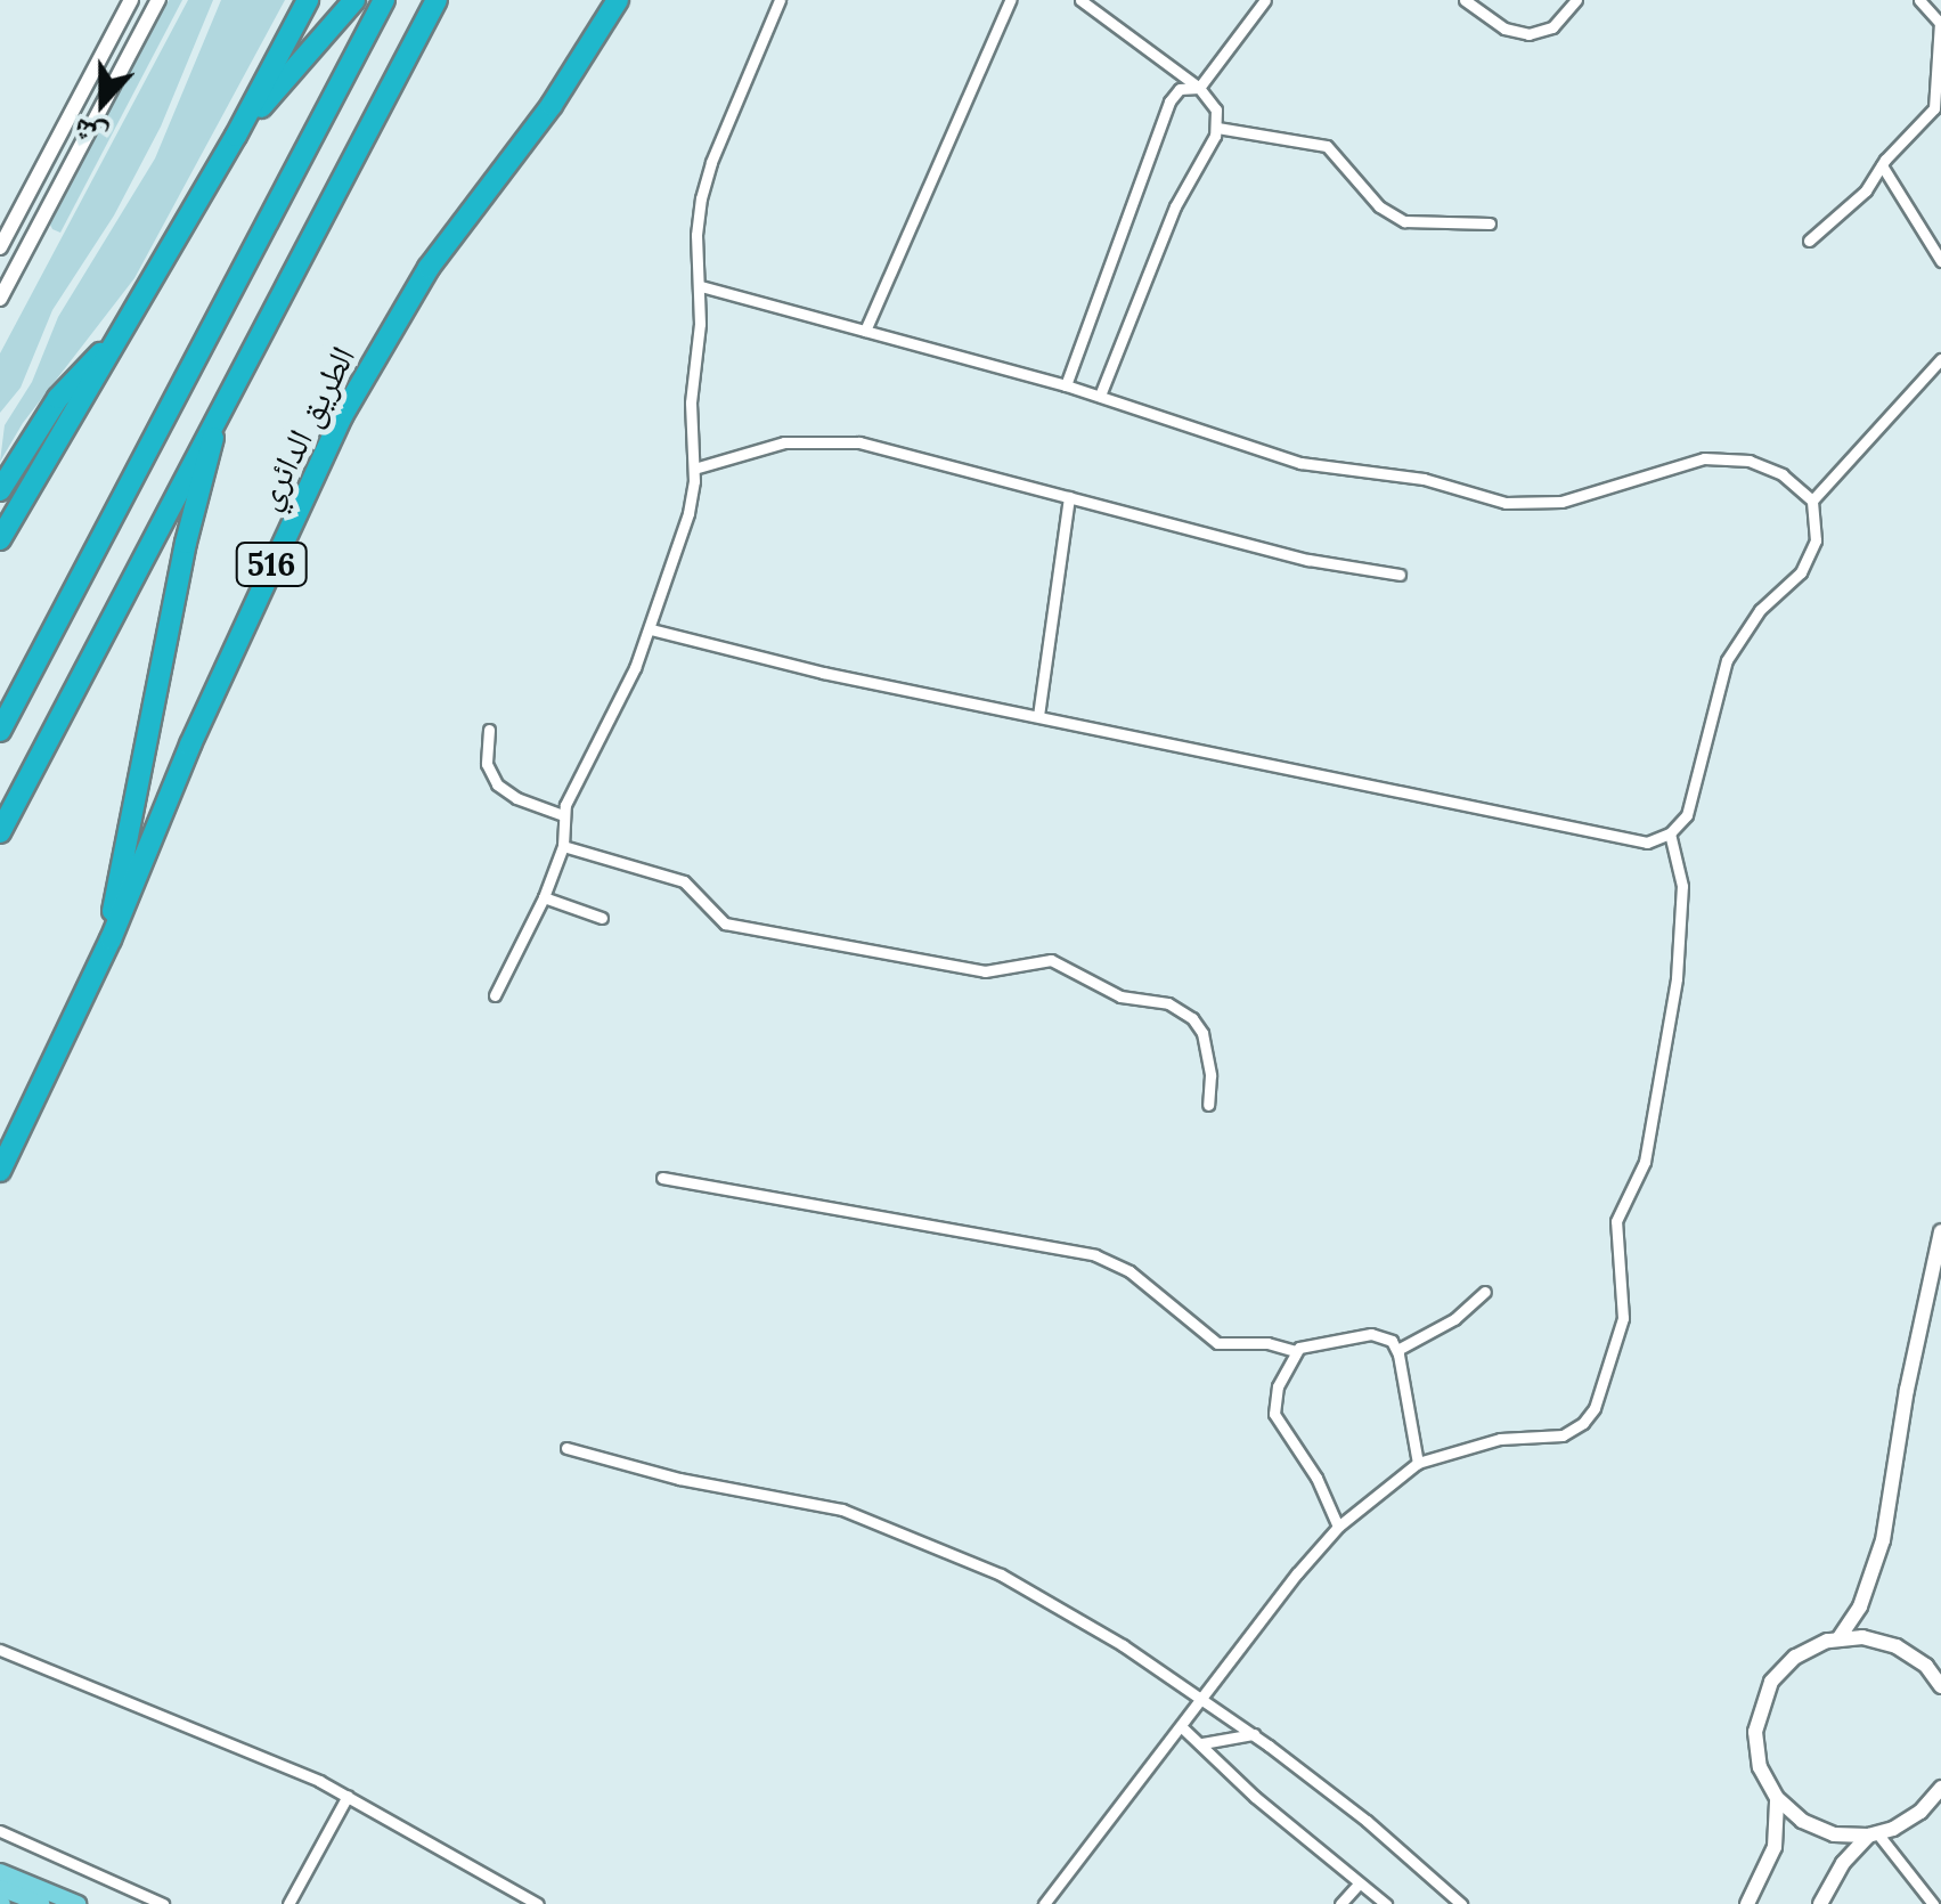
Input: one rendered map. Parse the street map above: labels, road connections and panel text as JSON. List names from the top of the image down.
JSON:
{
  "streets": {
    "highway": ["الطريق الدائري", "516"]
  },
  "crossings": [
    ["الطريق الدائري", "516"]
  ],
  "north": "bottom"
}
